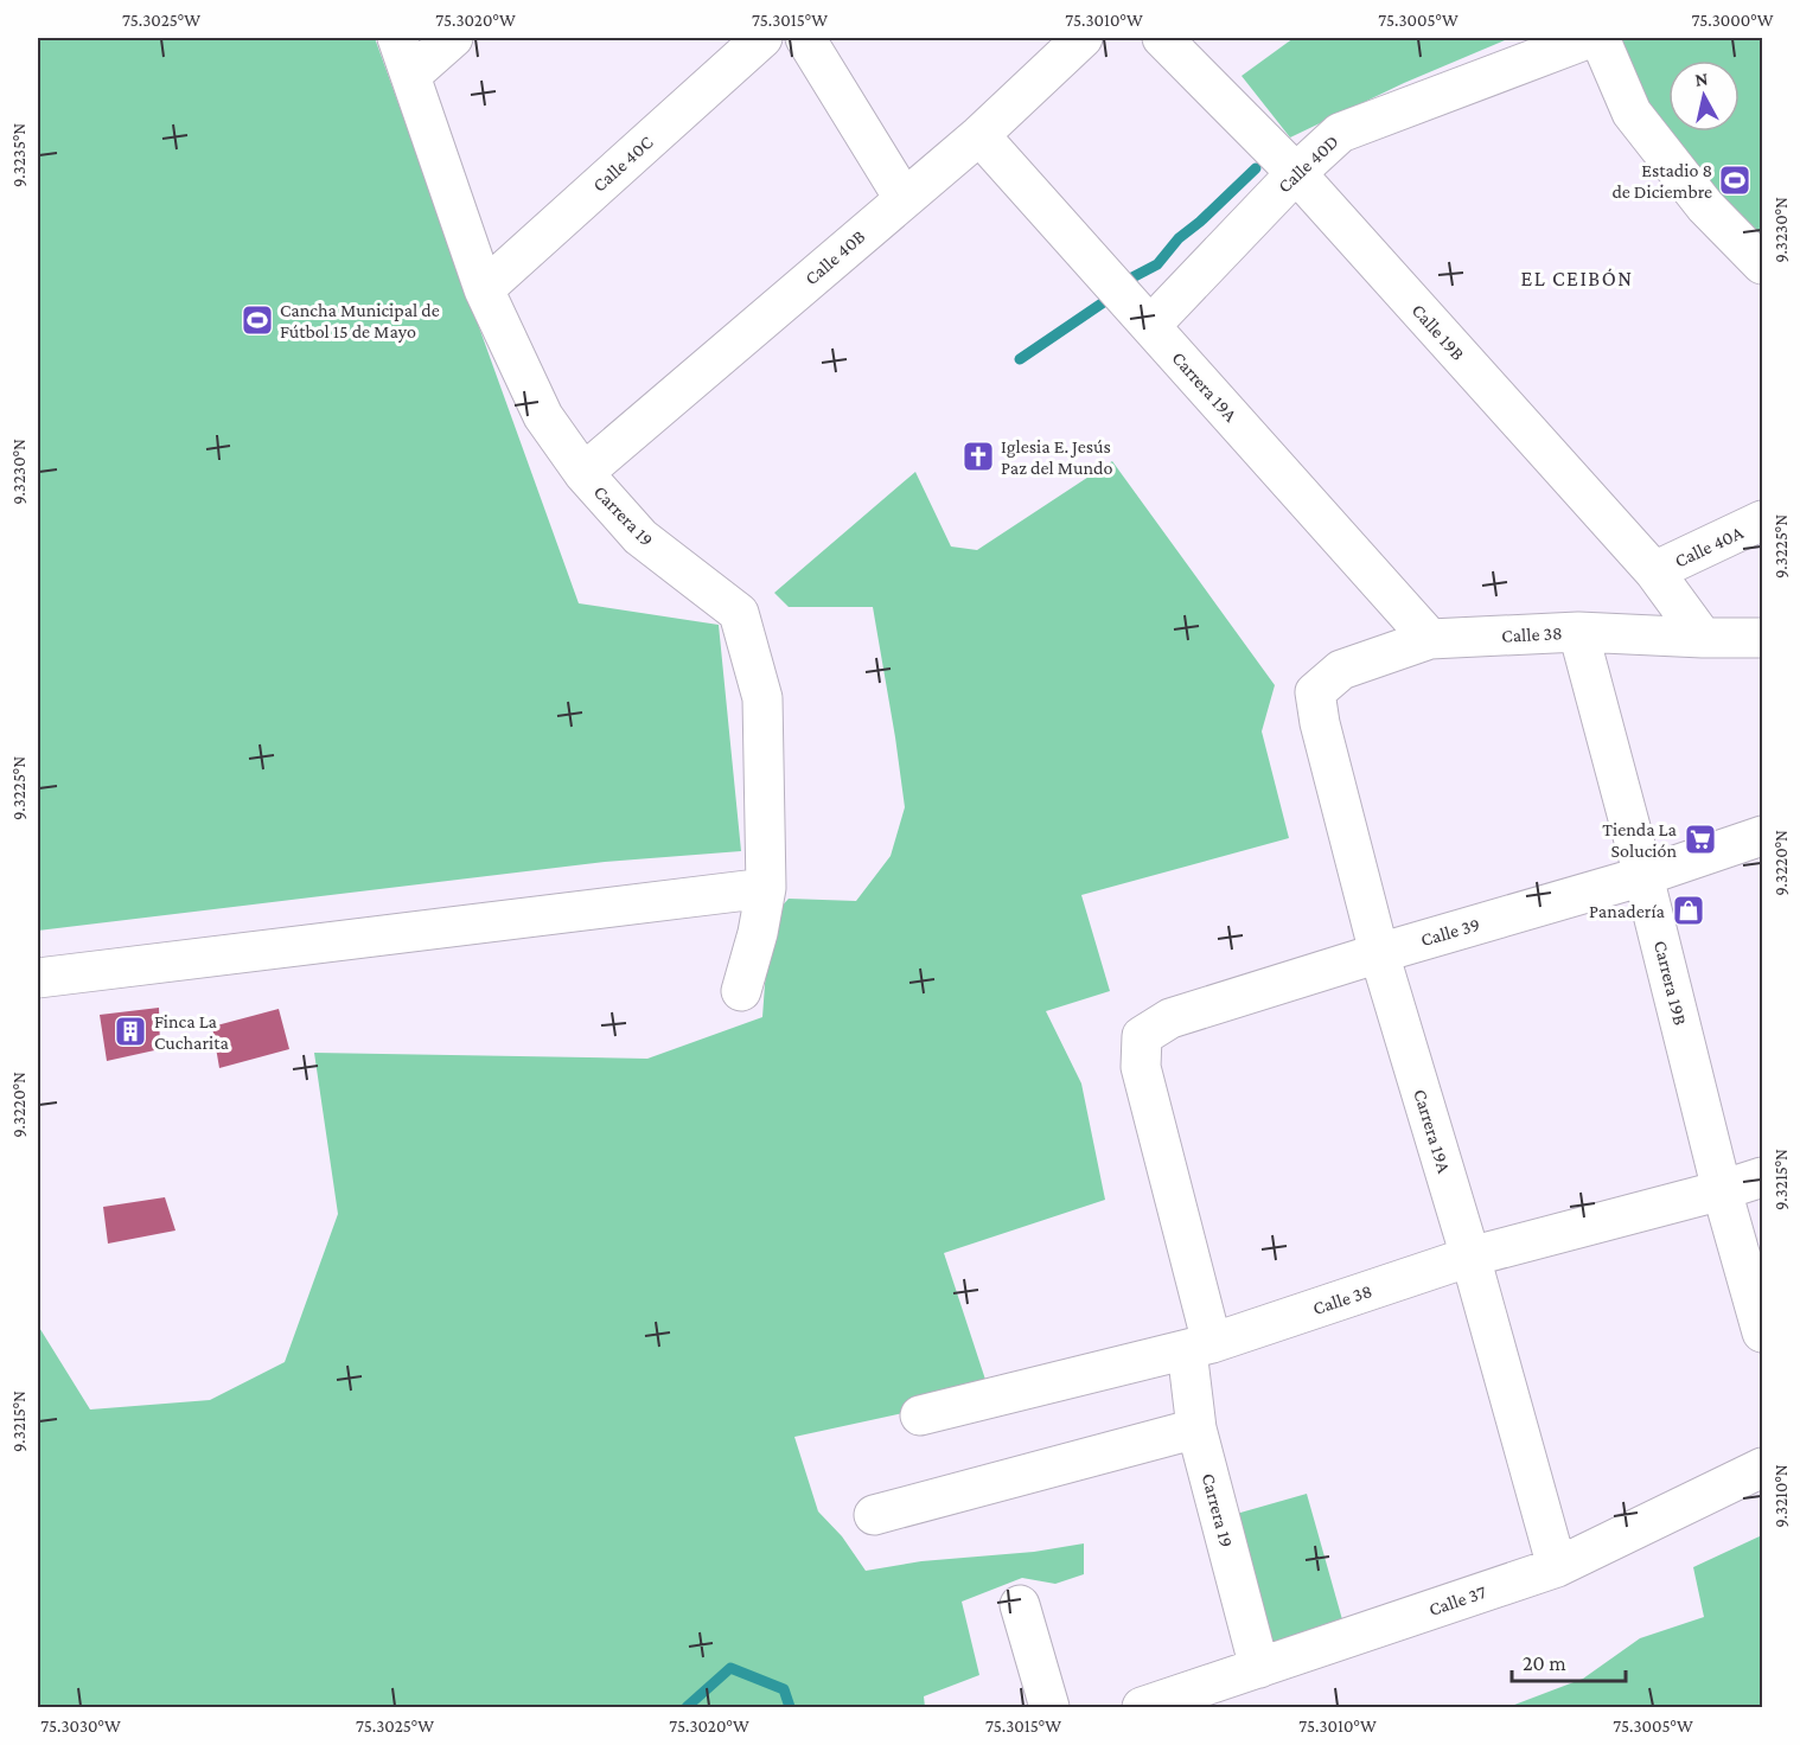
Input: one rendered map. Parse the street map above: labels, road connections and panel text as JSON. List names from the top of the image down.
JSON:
{
  "streets": {
    "street": [
      "Calle 40C",
      "Calle 40D",
      "Calle 40B",
      "Calle 19B",
      "Carrera 19A",
      "Carrera 19",
      "Calle 40A",
      "Calle 38",
      "Calle 39",
      "Carrera 19B",
      "Calle 37"
    ]
  },
  "crossings": [
    ["Calle 40C", "Carrera 19"],
    ["Calle 40D", "Calle 19B"],
    ["Calle 40D", "Carrera 19A"],
    ["Calle 40B", "Carrera 19A"],
    ["Calle 40B", "Carrera 19"],
    ["Calle 19B", "Calle 40A"],
    ["Calle 19B", "Calle 38"],
    ["Carrera 19A", "Calle 38"],
    ["Carrera 19A", "Calle 39"],
    ["Carrera 19A", "Calle 37"],
    ["Carrera 19", "Calle 38"],
    ["Carrera 19", "Calle 39"],
    ["Carrera 19", "Calle 37"],
    ["Calle 38", "Carrera 19B"],
    ["Calle 39", "Carrera 19B"]
  ],
  "districts": ["EL CEIBÓN"],
  "places": {
    "sports": ["Estadio 8 de Diciembre", "Cancha Municipal de Fútbol 15 de Mayo"],
    "church": ["Iglesia E. Jesús Paz del Mundo"],
    "supermarket": ["Tienda La Solución"],
    "shop": ["Panadería"],
    "building": ["Finca La Cucharita"]
  },
  "scale_bar": "20 m",
  "north": "top",
  "coordinates": [
    "75.3025°W",
    "75.3020°W",
    "75.3015°W",
    "75.3010°W",
    "75.3005°W",
    "75.3000°W",
    "9.3235°N",
    "9.3230°N",
    "9.3225°N",
    "9.3220°N",
    "9.3215°N",
    "9.3210°N",
    "75.3030°W"
  ]
}
